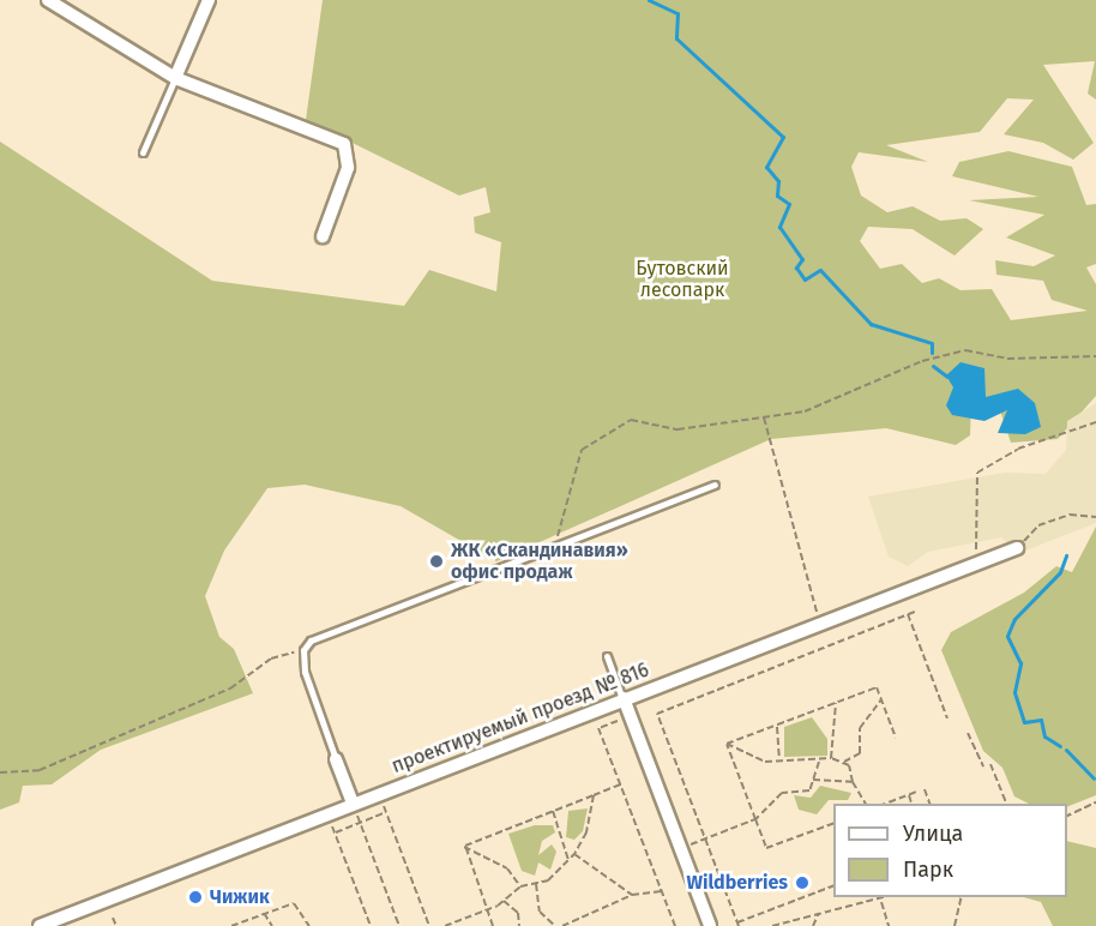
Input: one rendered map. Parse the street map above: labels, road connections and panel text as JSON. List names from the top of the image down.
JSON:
{
  "streets": {
    "street": ["проектируемый проезд № 816"]
  },
  "parks": ["Бутовский лесопарк"],
  "places": ["ЖК «Скандинавия» офис продаж", "Wildberries", "Чижик"],
  "legend": ["Улица", "Парк"]
}
